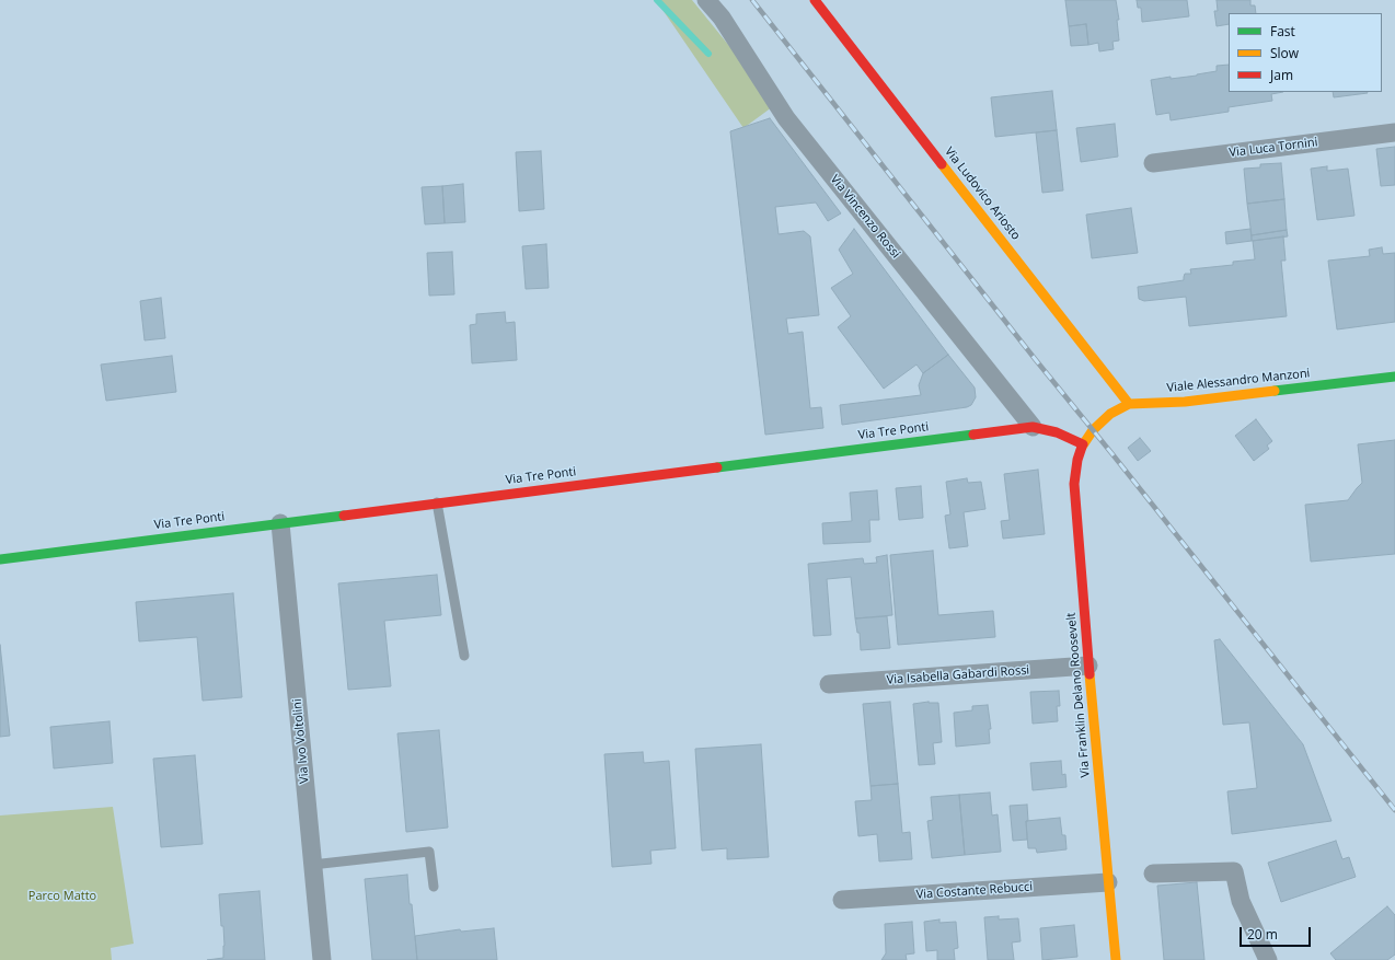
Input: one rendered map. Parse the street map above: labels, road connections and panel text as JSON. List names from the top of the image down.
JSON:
{
  "streets": {
    "street": [
      "Via Luca Tornini",
      "Via Ludovico Ariosto",
      "Via Vincenzo Rossi",
      "Viale Alessandro Manzoni",
      "Via Tre Ponti",
      "Via Isabella Gabardi Rossi",
      "Via Franklin Delano Roosevelt",
      "Via Ivo Voltolini",
      "Via Costante Rebucci"
    ]
  },
  "crossings": [
    ["Via Ludovico Ariosto", "Viale Alessandro Manzoni"],
    ["Via Vincenzo Rossi", "Via Tre Ponti"],
    ["Viale Alessandro Manzoni", "Via Franklin Delano Roosevelt"],
    ["Via Tre Ponti", "Via Franklin Delano Roosevelt"],
    ["Via Tre Ponti", "Via Ivo Voltolini"],
    ["Via Isabella Gabardi Rossi", "Via Franklin Delano Roosevelt"],
    ["Via Franklin Delano Roosevelt", "Via Costante Rebucci"]
  ],
  "parks": ["Parco Matto"],
  "legend": ["Fast", "Slow", "Jam"],
  "scale_bar": "20 m"
}
